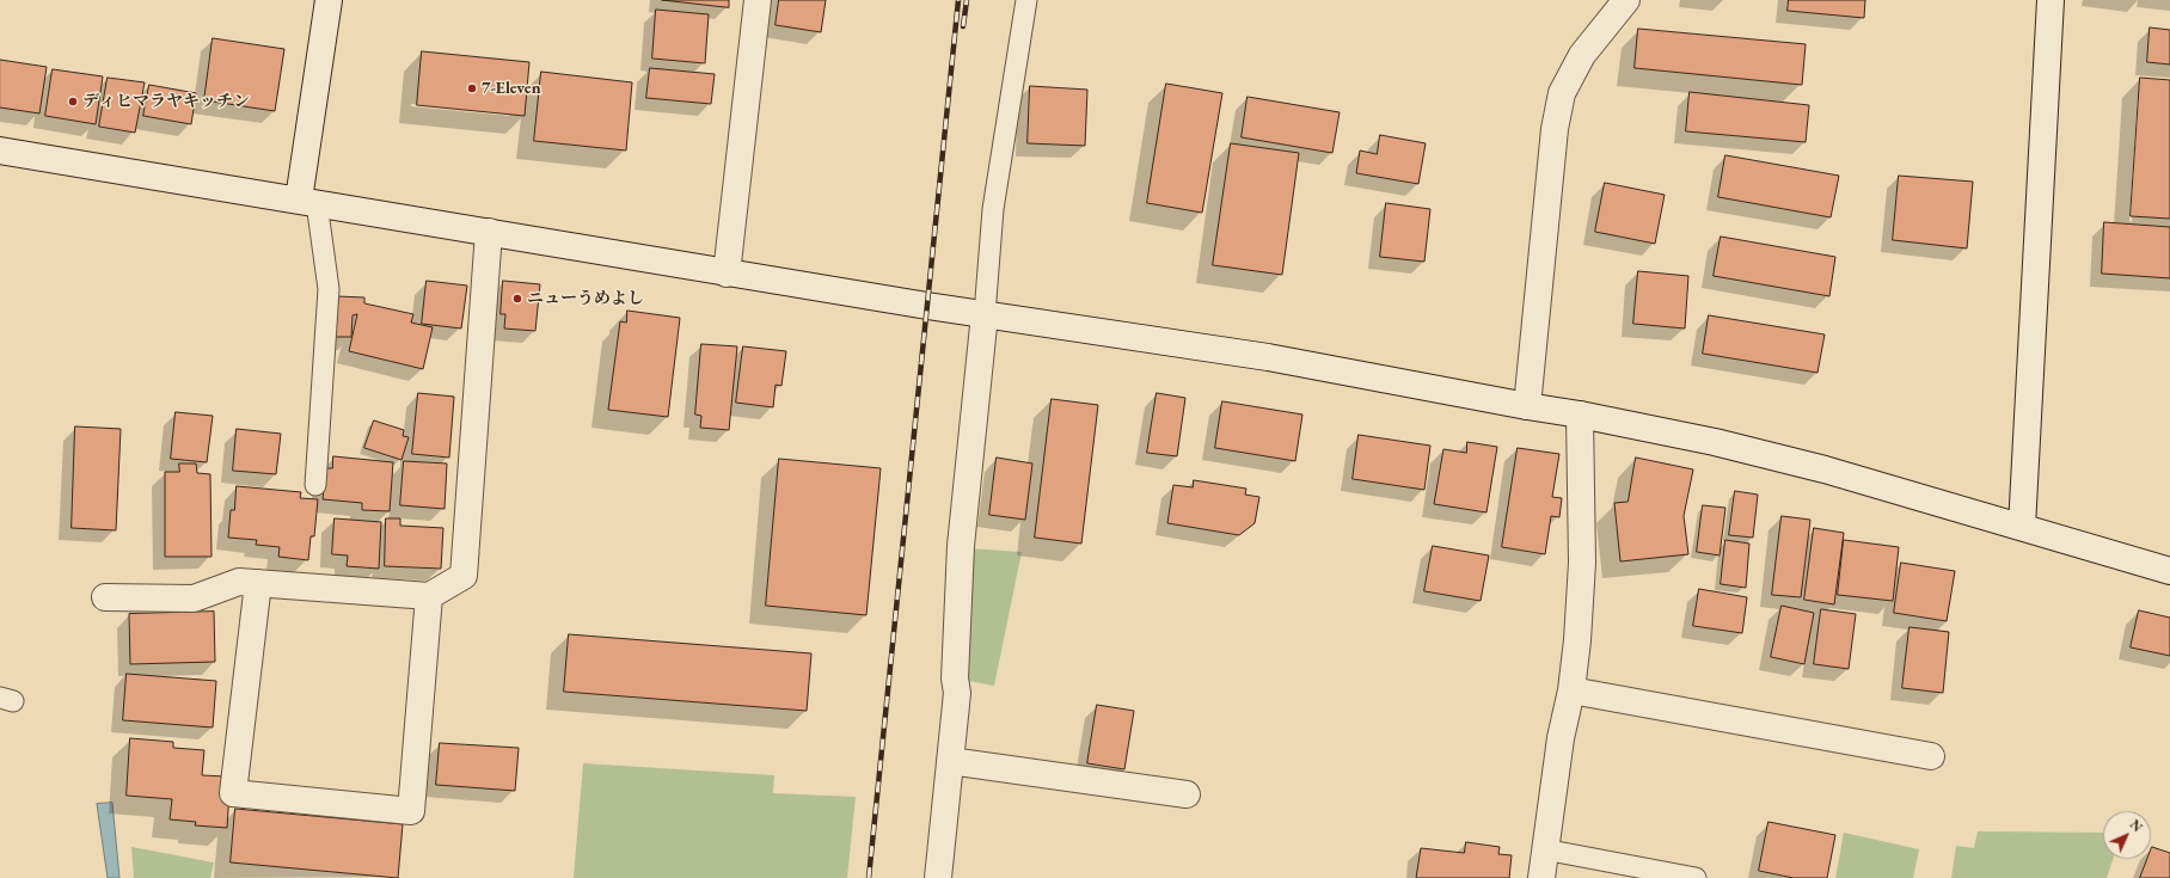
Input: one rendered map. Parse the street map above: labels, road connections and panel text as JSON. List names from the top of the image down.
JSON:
{
  "places": ["7-Eleven", "ディヒマラヤキッチン", "ニューうめよし"],
  "north": "top right"
}
